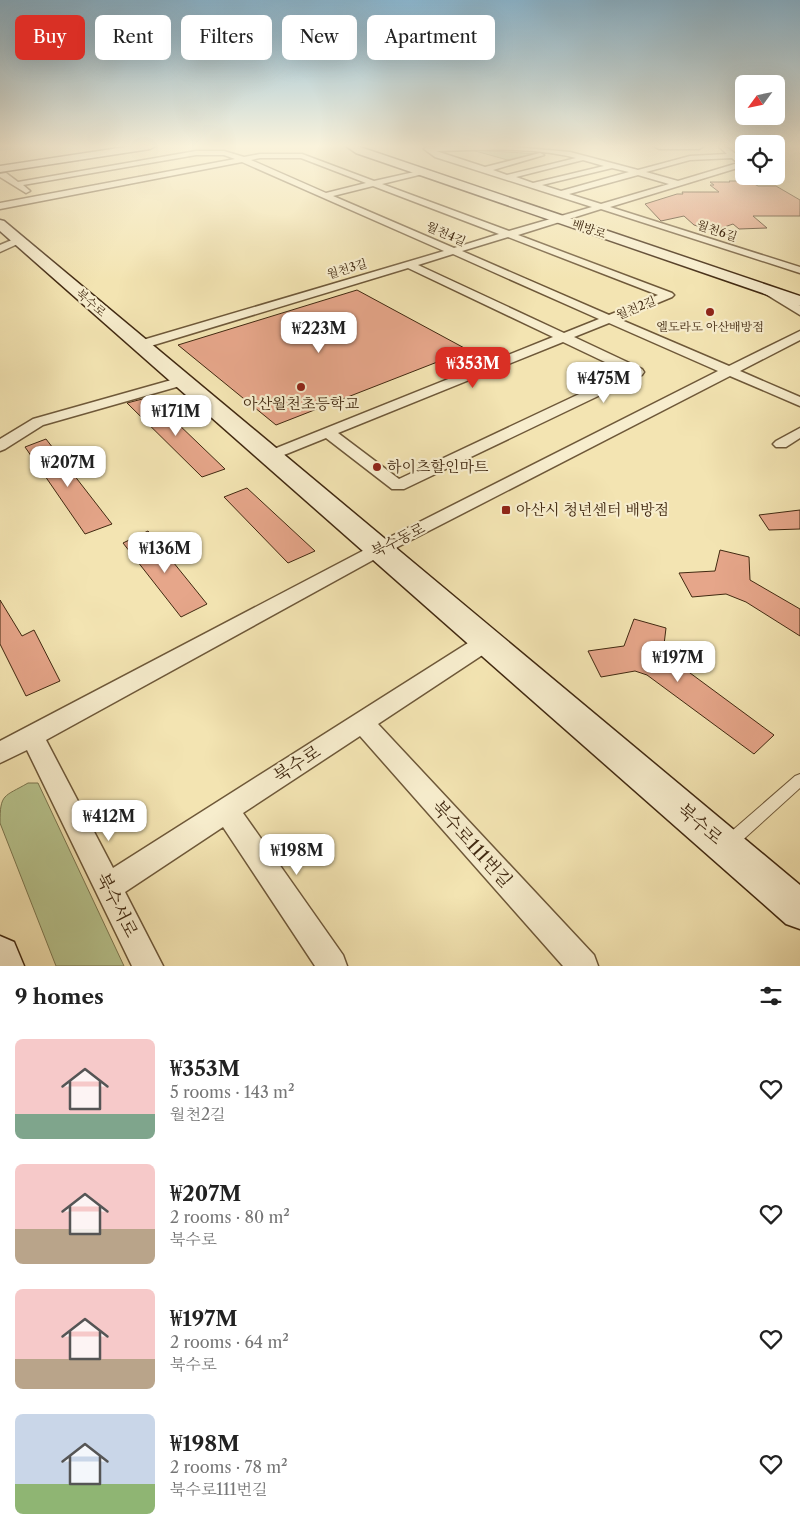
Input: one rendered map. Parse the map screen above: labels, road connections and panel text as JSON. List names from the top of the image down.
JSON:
{
  "streets": {
    "street": [
      "배방로",
      "월천6길",
      "월천4길",
      "월천3길",
      "북수로",
      "월천2길",
      "북수동로",
      "북수로111번길",
      "북수서로"
    ]
  },
  "crossings": [
    ["배방로", "월천3길"],
    ["월천4길", "월천3길"],
    ["월천4길", "월천2길"],
    ["월천4길", "북수동로"],
    ["월천3길", "북수로"],
    ["월천3길", "월천2길"],
    ["북수로", "월천2길"],
    ["북수로", "북수동로"],
    ["북수로", "북수로111번길"],
    ["북수로", "북수서로"],
    ["북수동로", "북수서로"]
  ],
  "places": {
    "other": ["엘도라도 아산배방점", "아산월천초등학교", "하이츠할인마트"],
    "transit": ["아산시 청년센터 배방점"]
  },
  "north": "bottom left",
  "page": {
    "chip": [
      "Buy",
      "Rent",
      "Filters",
      "New",
      "Apartment"
    ],
    "price": [
      "₩223M",
      "₩353M",
      "₩475M",
      "₩171M",
      "₩207M",
      "₩136M",
      "₩197M",
      "₩412M",
      "₩198M"
    ],
    "heading": "9 homes",
    "list": [
      {
        "name": "₩353M",
        "note": "5 rooms · 143 m² · 월천2길"
      },
      {
        "name": "₩207M",
        "note": "2 rooms · 80 m² · 북수로"
      },
      {
        "name": "₩197M",
        "note": "2 rooms · 64 m² · 북수로"
      },
      {
        "name": "₩198M",
        "note": "2 rooms · 78 m² · 북수로111번길"
      }
    ]
  }
}
